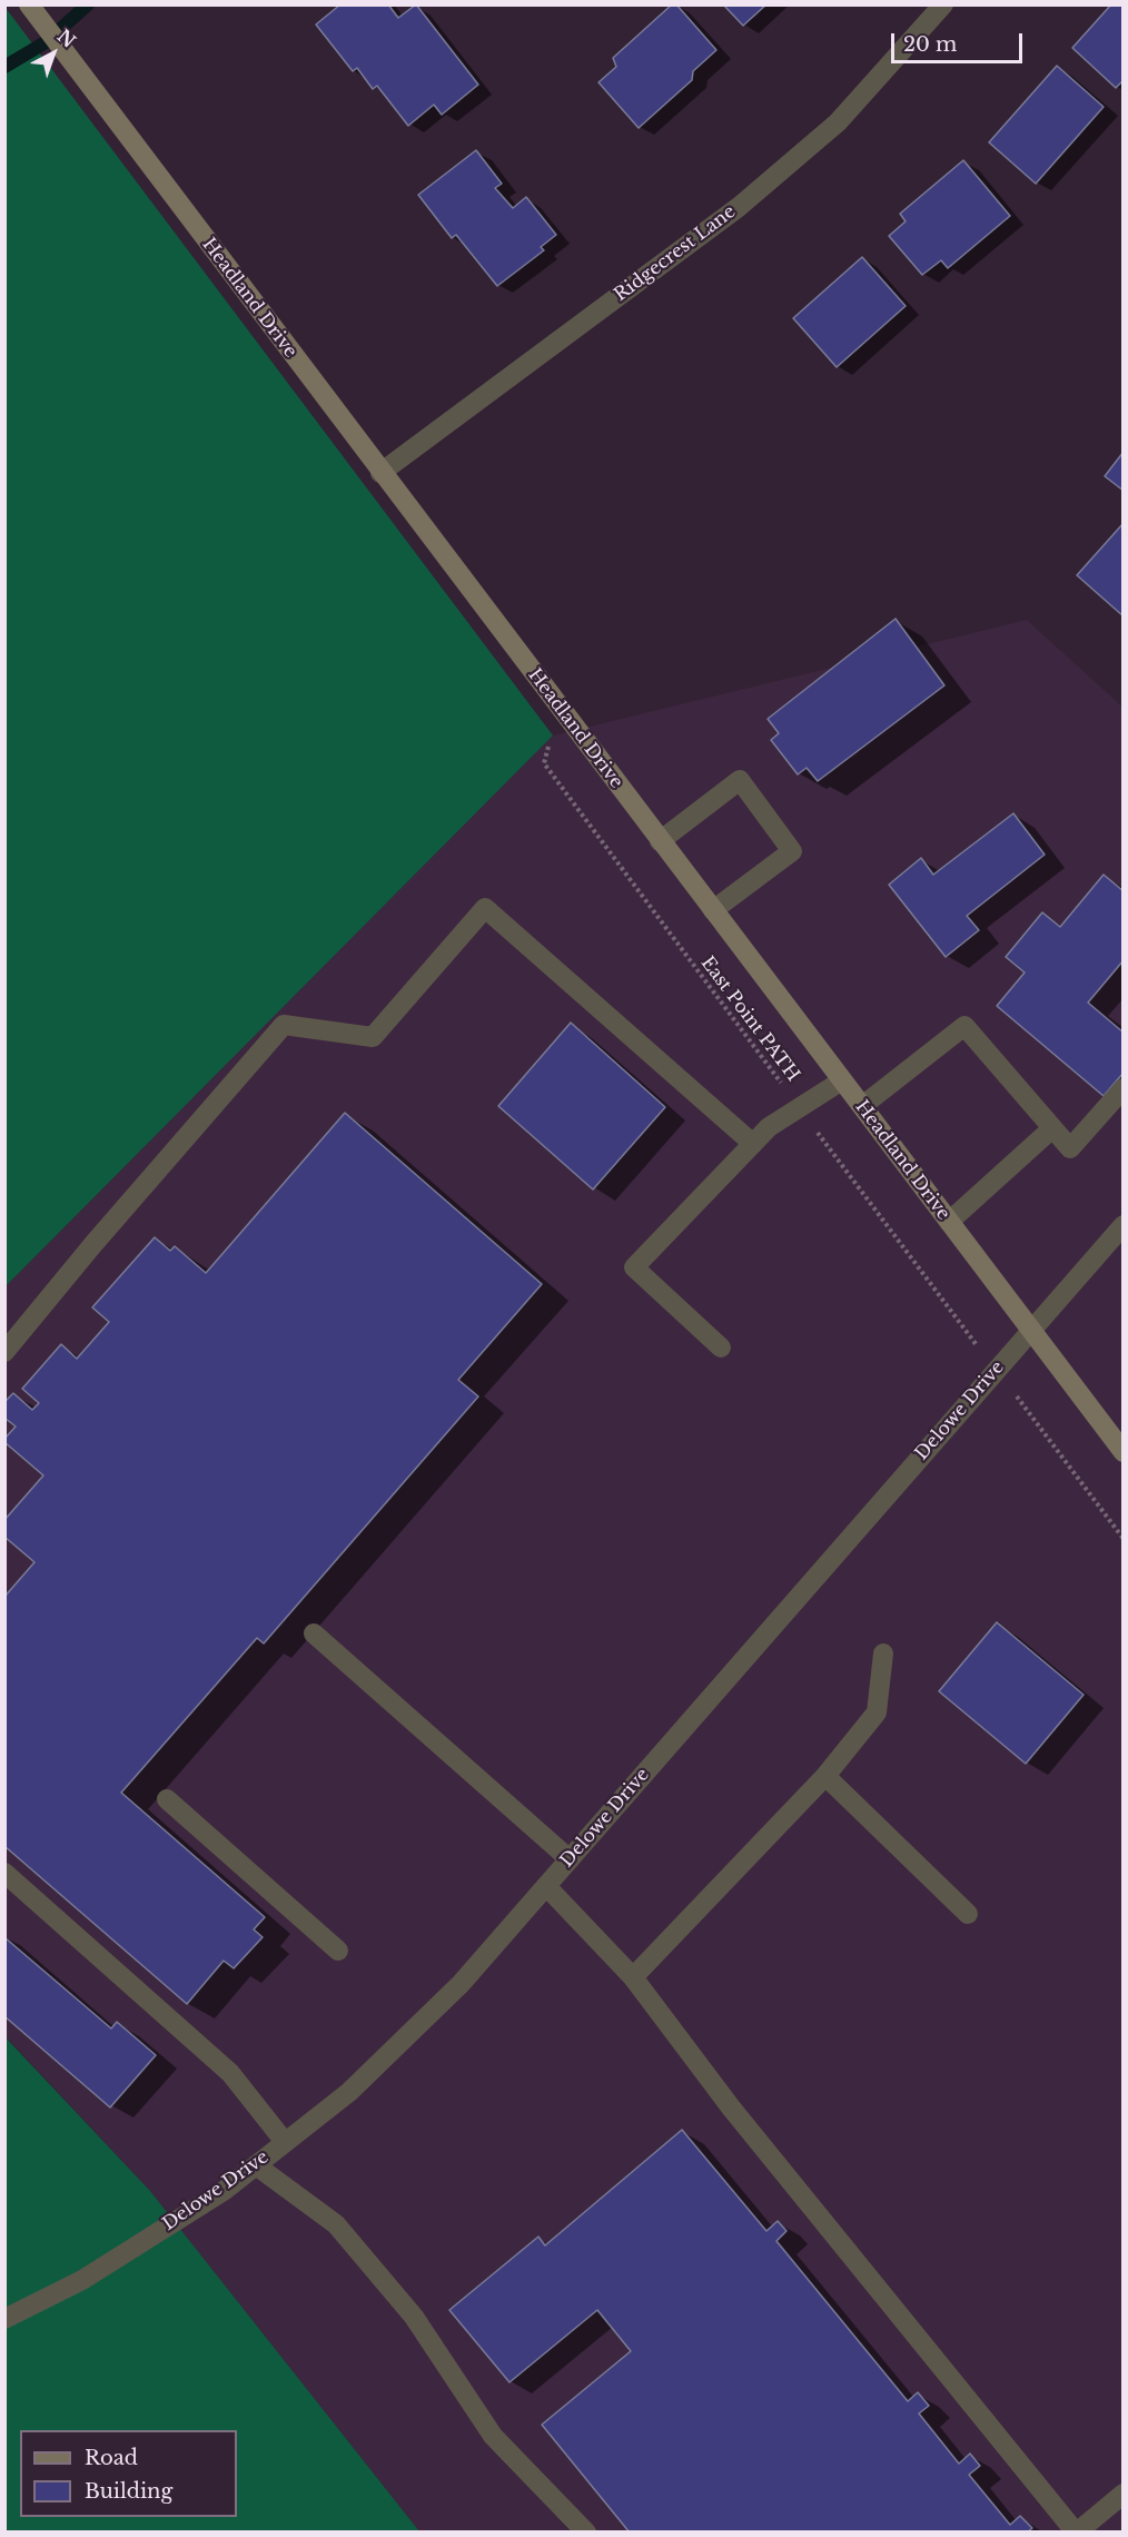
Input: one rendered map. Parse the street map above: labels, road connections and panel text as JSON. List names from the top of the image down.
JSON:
{
  "streets": {
    "main road": ["Headland Drive"],
    "street": ["Ridgecrest Lane", "Delowe Drive"],
    "path": ["East Point PATH"]
  },
  "crossings": [
    ["Ridgecrest Lane", "Headland Drive"],
    ["Headland Drive", "East Point PATH"],
    ["Headland Drive", "Delowe Drive"]
  ],
  "legend": ["Road", "Building"],
  "scale_bar": "20 m",
  "north": "top right"
}
